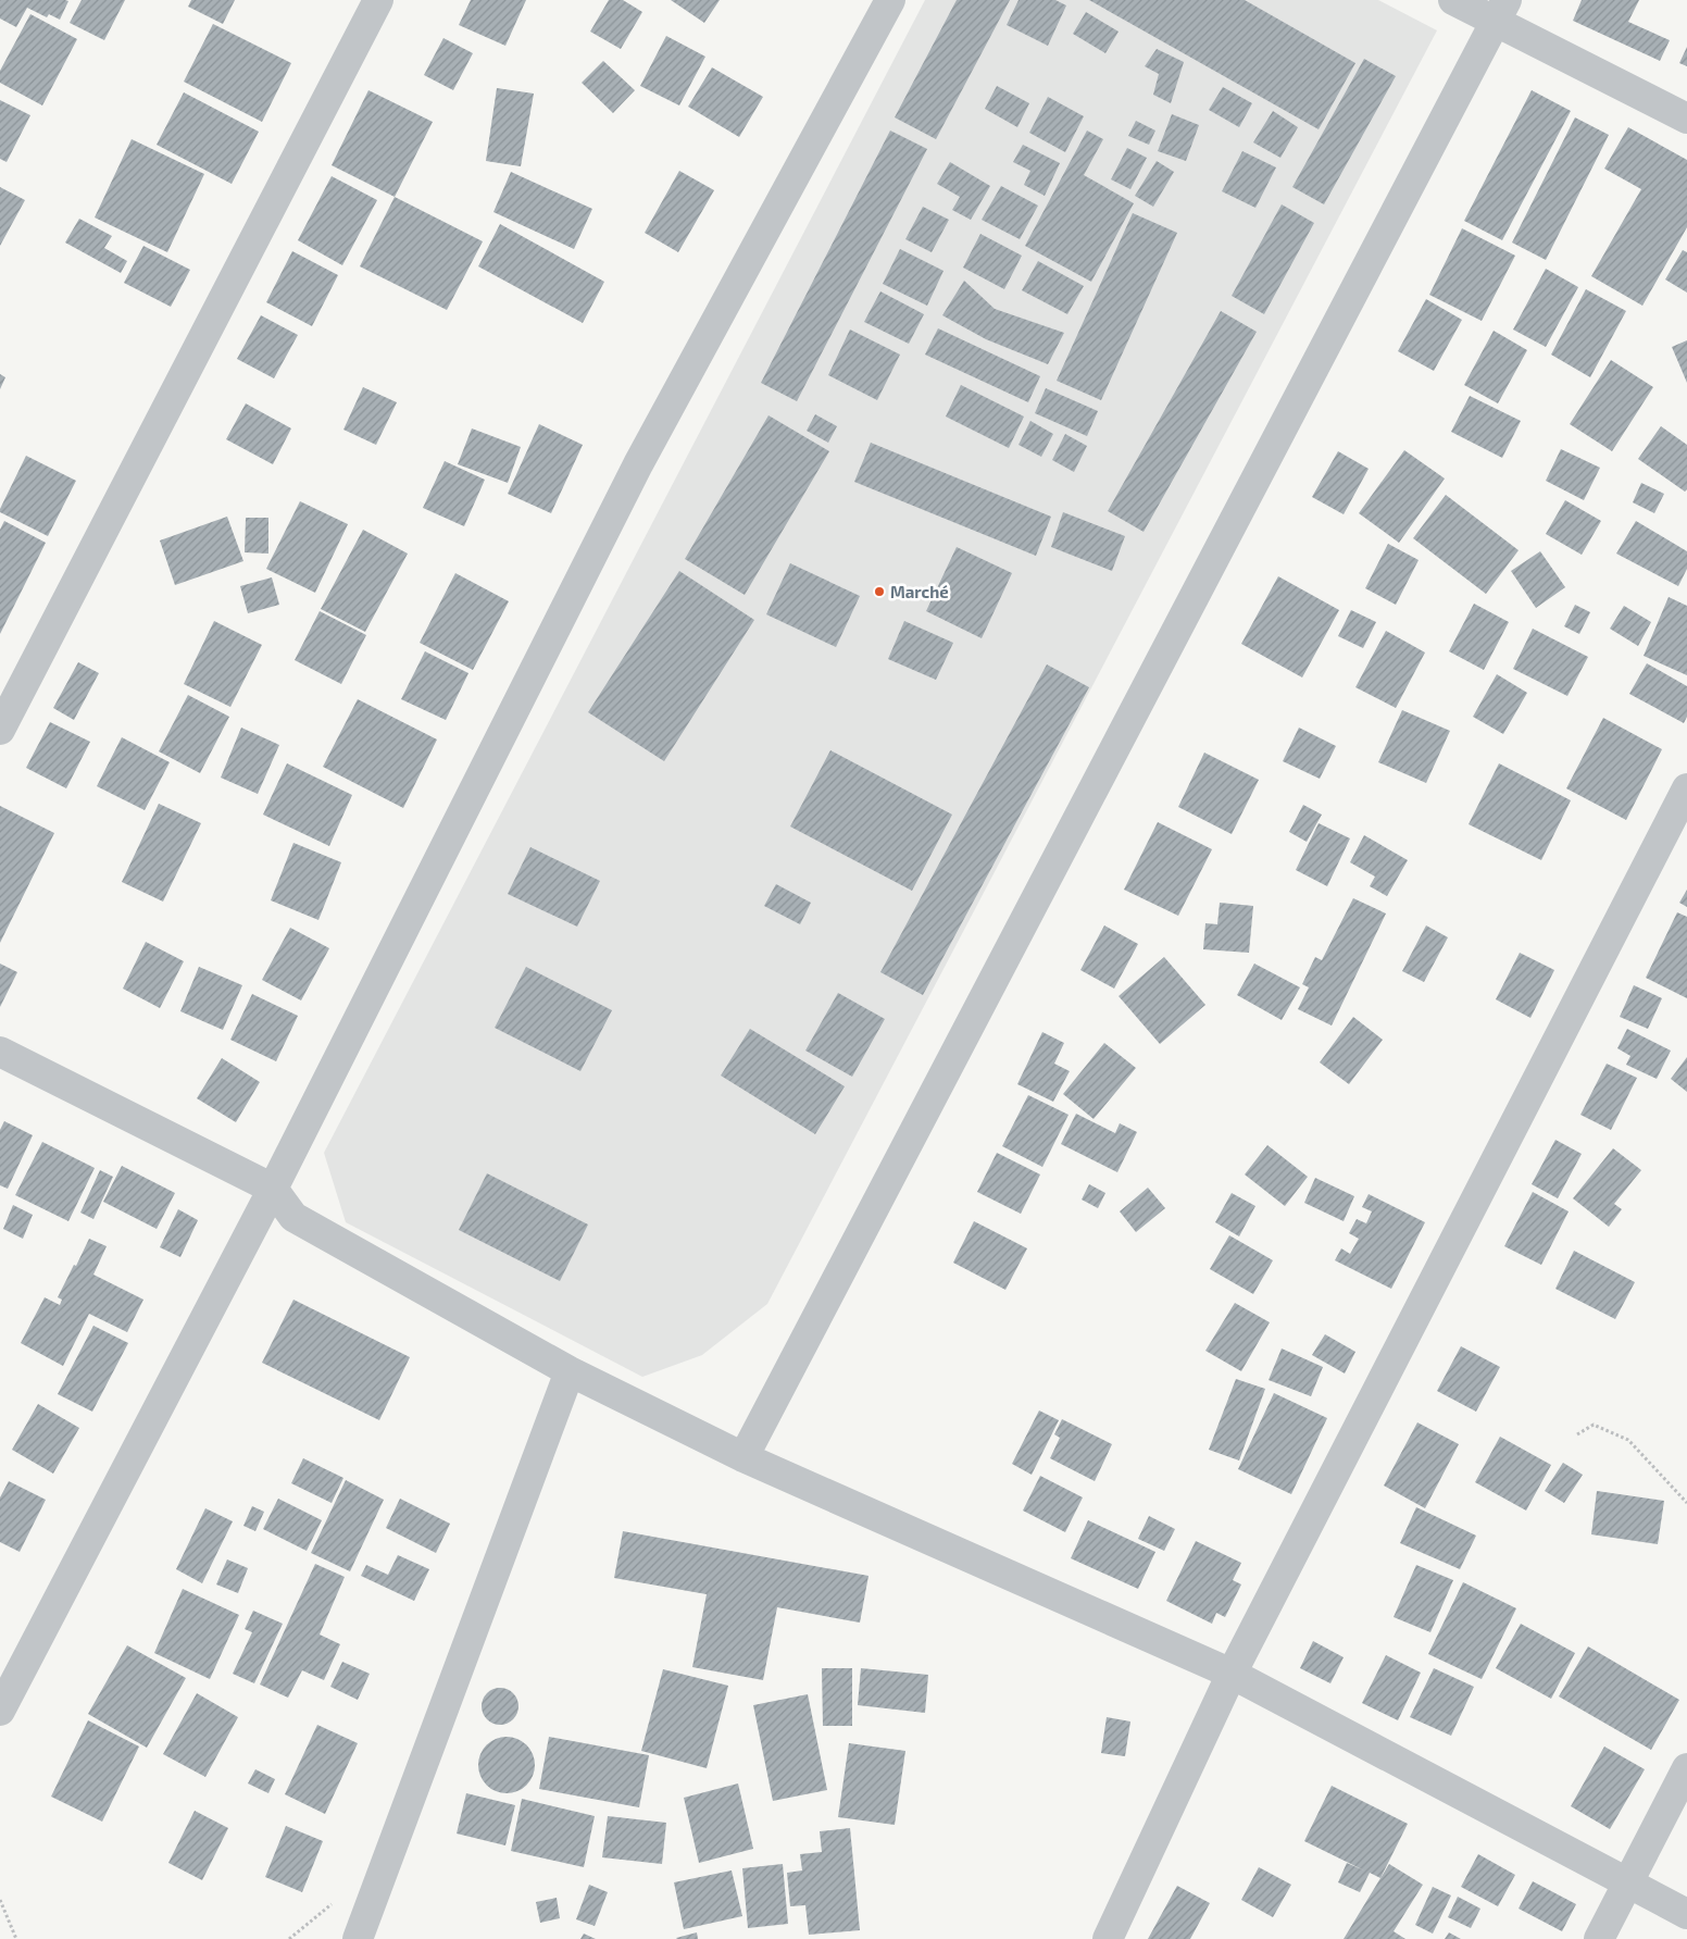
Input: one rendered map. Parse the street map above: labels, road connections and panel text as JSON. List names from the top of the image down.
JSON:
{
  "places": ["Marché"]
}
